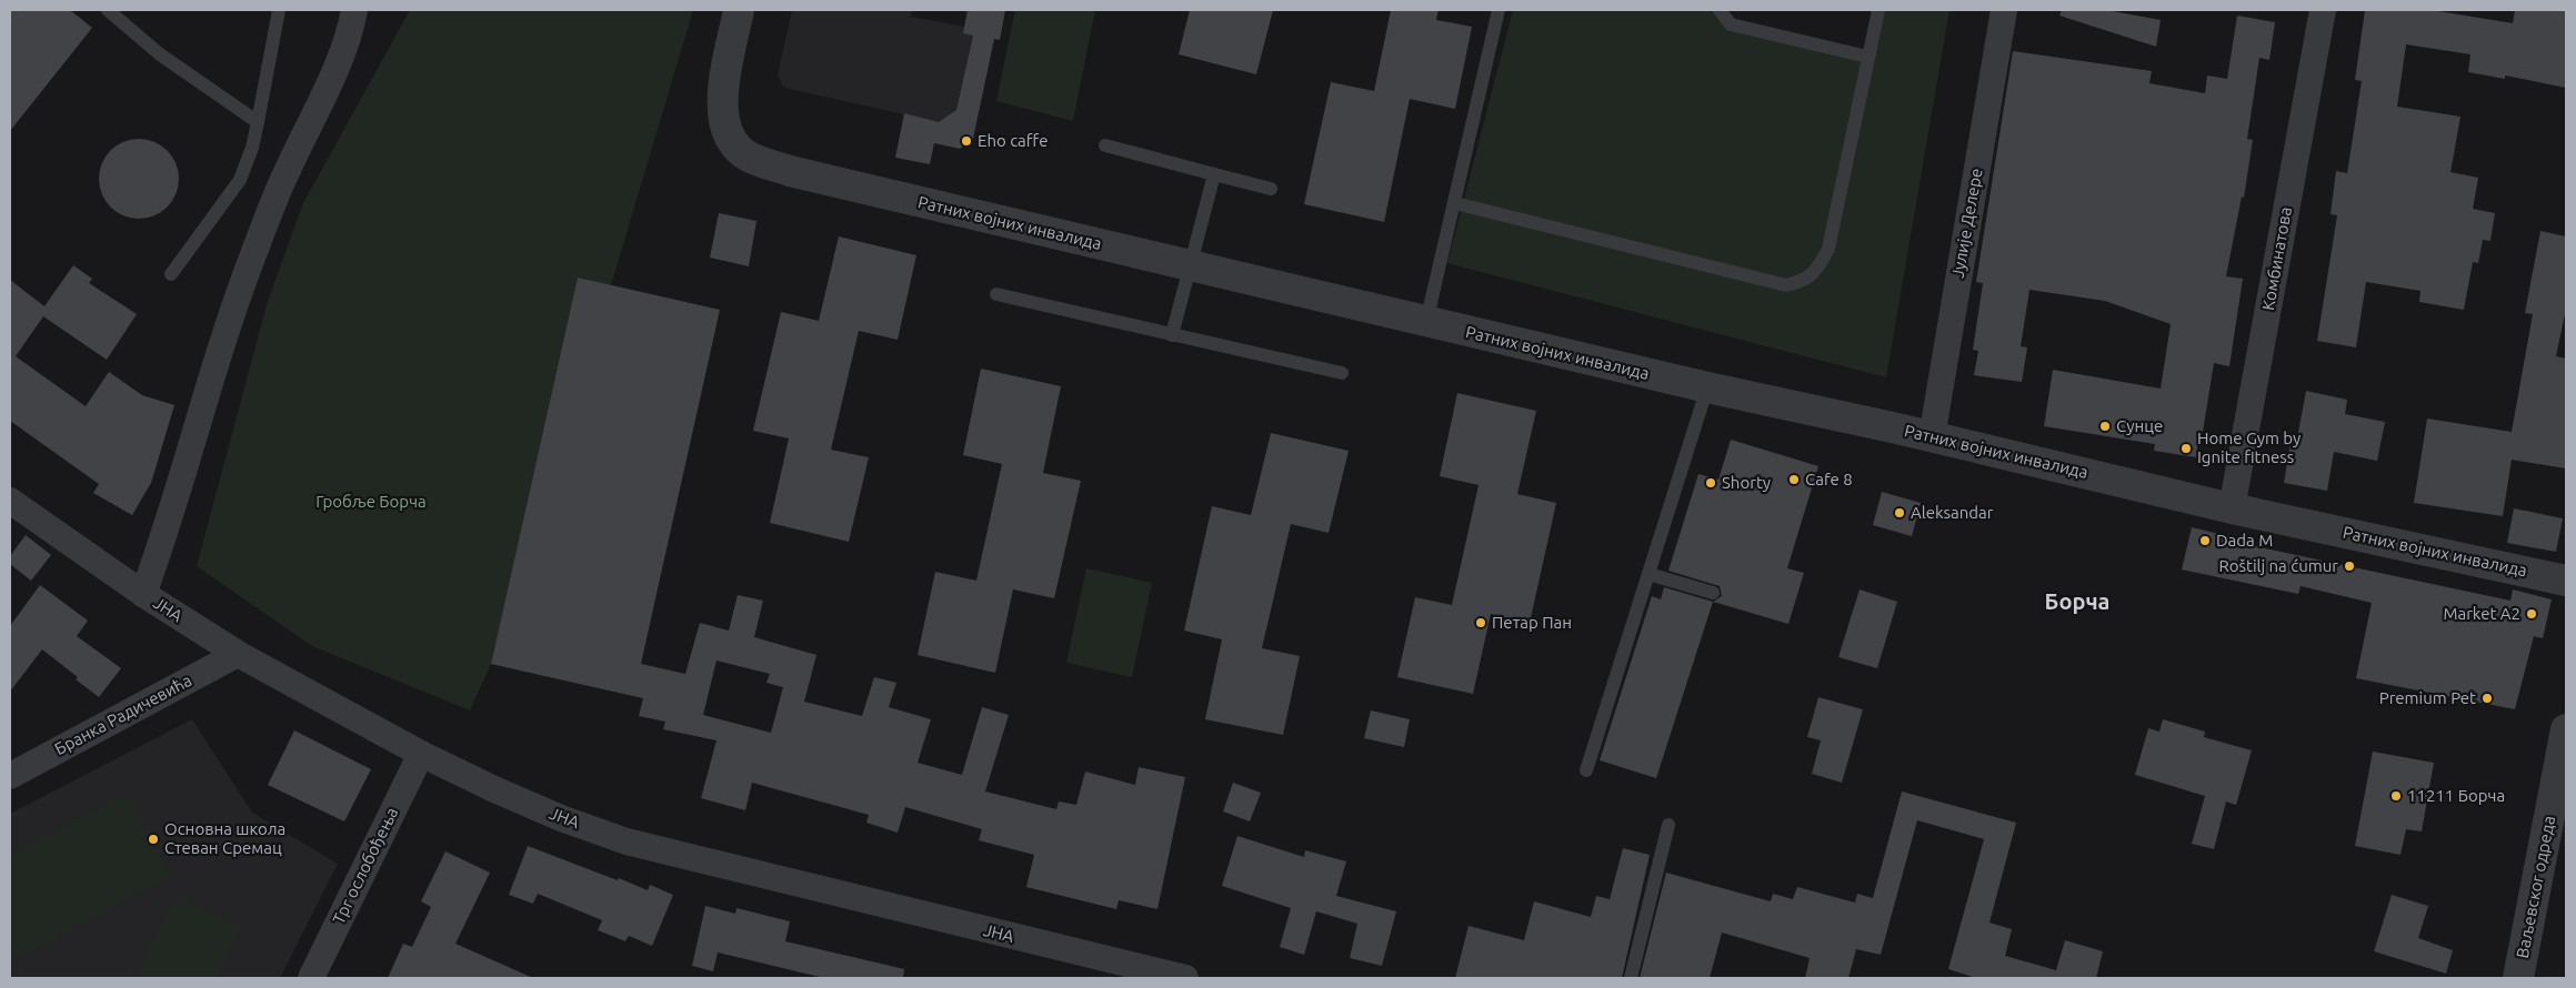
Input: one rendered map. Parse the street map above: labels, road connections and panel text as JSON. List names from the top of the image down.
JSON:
{
  "streets": {
    "street": [
      "Ратних војних инвалида",
      "Јулије Делере",
      "Комбинатова",
      "ЈНА",
      "Бранка Радичевића",
      "Трг ослобођења",
      "Ваљевског одреда"
    ]
  },
  "crossings": [
    ["Ратних војних инвалида", "Јулије Делере"],
    ["Ратних војних инвалида", "Комбинатова"],
    ["ЈНА", "Бранка Радичевића"],
    ["ЈНА", "Трг ослобођења"]
  ],
  "districts": ["Борча"],
  "parks": ["Гробље Борча"],
  "places": [
    "Eho caffe",
    "Сунце",
    "Home Gym by Ignite fitness",
    "Cafe 8",
    "Shorty",
    "Aleksandar",
    "Dada M",
    "Roštilj na ćumur",
    "Market A2",
    "Петар Пан",
    "Premium Pet",
    "11211 Борча",
    "Основна школа Стеван Сремац"
  ]
}
